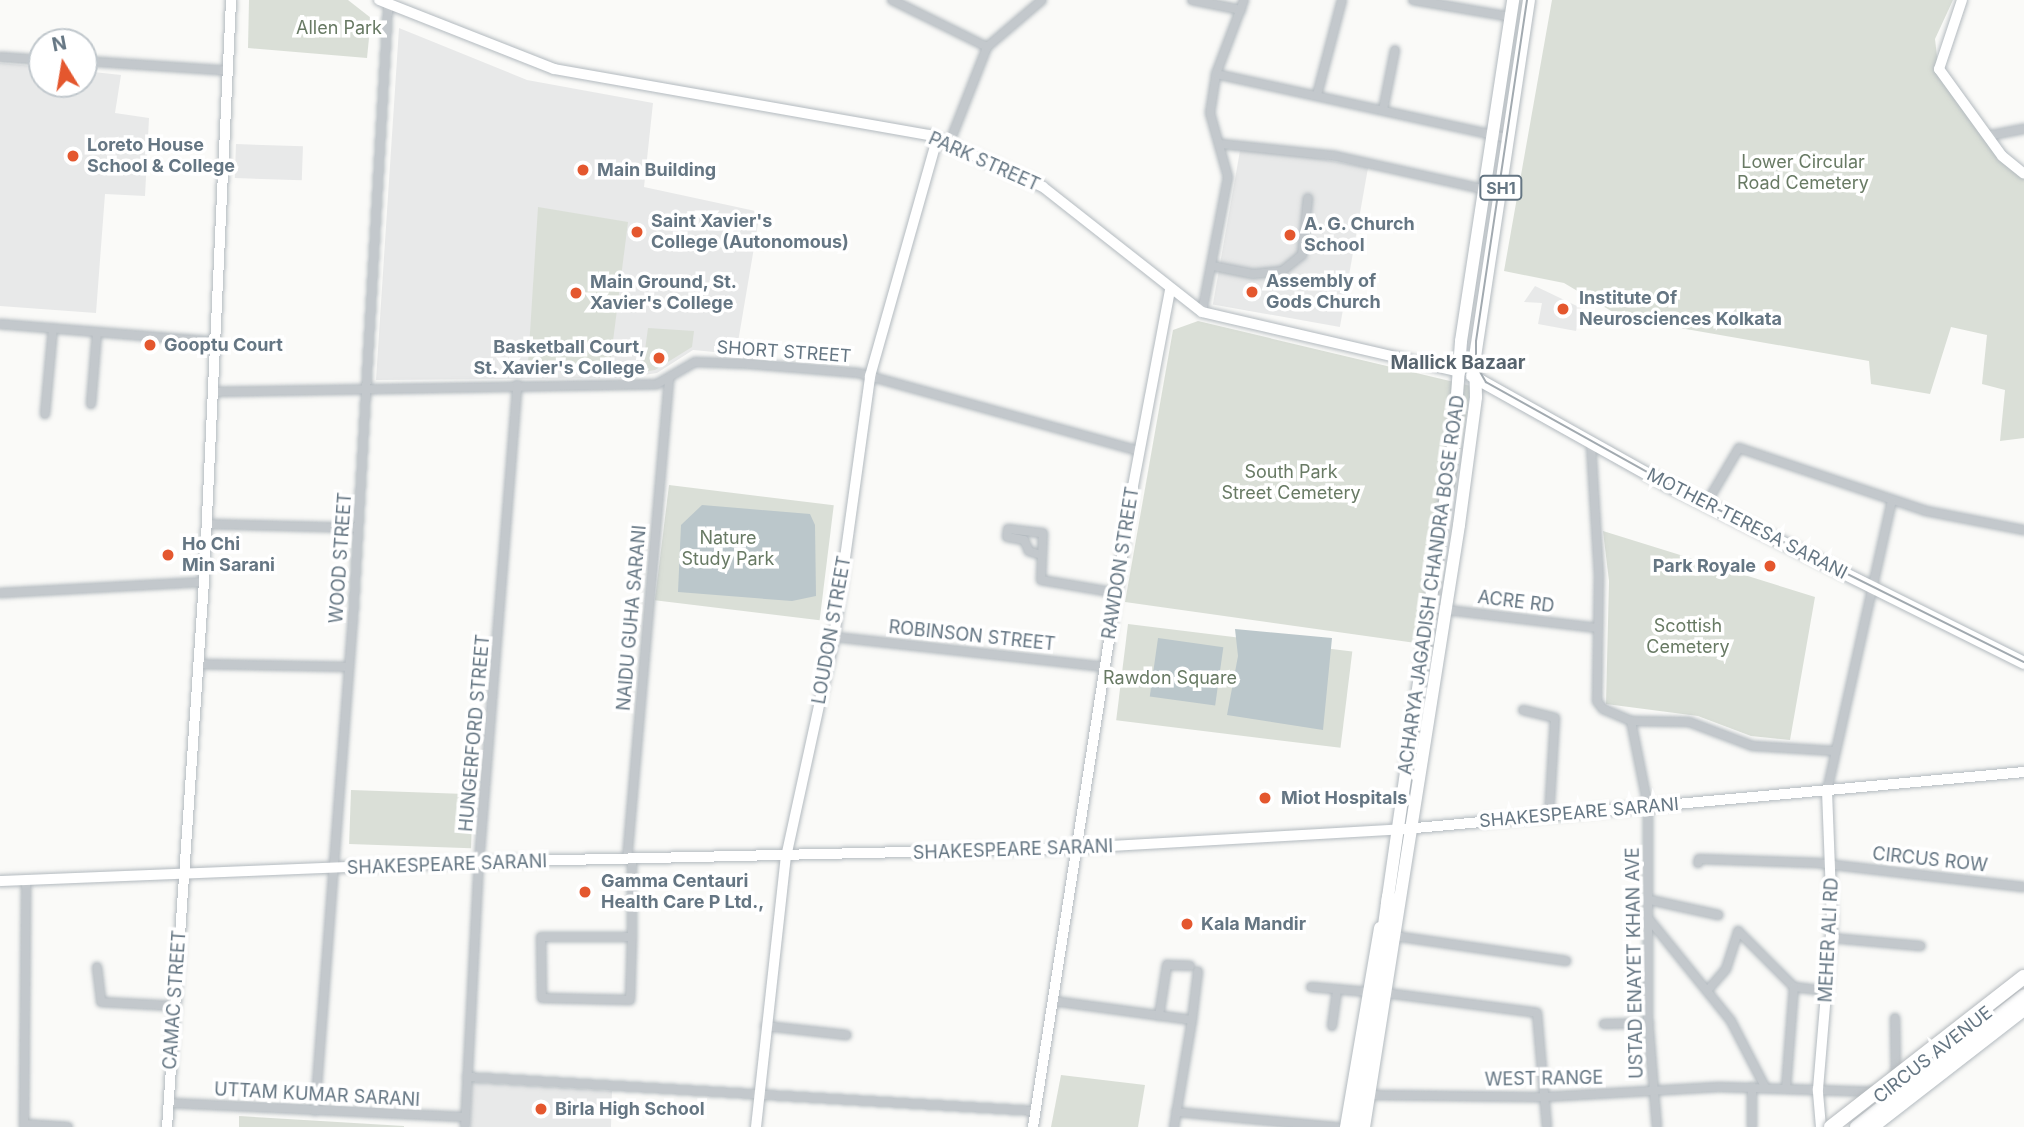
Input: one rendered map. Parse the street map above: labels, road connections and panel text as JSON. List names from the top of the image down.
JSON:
{
  "streets": {
    "main road": [
      "PARK STREET",
      "SH1",
      "MOTHER TERESA SARANI",
      "RAWDON STREET",
      "ACHARYA JAGADISH CHANDRA BOSE ROAD",
      "LOUDON STREET",
      "SHAKESPEARE SARANI",
      "MEHER ALI RD",
      "CAMAC STREET",
      "CIRCUS AVENUE"
    ],
    "street": [
      "SHORT STREET",
      "WOOD STREET",
      "ACRE RD",
      "NAIDU GUHA SARANI",
      "ROBINSON STREET",
      "HUNGERFORD STREET",
      "CIRCUS ROW",
      "USTAD ENAYET KHAN AVE",
      "WEST RANGE",
      "UTTAM KUMAR SARANI"
    ]
  },
  "crossings": [
    ["PARK STREET", "SH1"],
    ["PARK STREET", "MOTHER TERESA SARANI"],
    ["PARK STREET", "WOOD STREET"],
    ["PARK STREET", "RAWDON STREET"],
    ["PARK STREET", "ACHARYA JAGADISH CHANDRA BOSE ROAD"],
    ["PARK STREET", "LOUDON STREET"],
    ["SH1", "MOTHER TERESA SARANI"],
    ["SH1", "ACHARYA JAGADISH CHANDRA BOSE ROAD"],
    ["SHORT STREET", "WOOD STREET"],
    ["SHORT STREET", "RAWDON STREET"],
    ["SHORT STREET", "NAIDU GUHA SARANI"],
    ["SHORT STREET", "LOUDON STREET"],
    ["SHORT STREET", "HUNGERFORD STREET"],
    ["SHORT STREET", "CAMAC STREET"],
    ["MOTHER TERESA SARANI", "ACHARYA JAGADISH CHANDRA BOSE ROAD"],
    ["WOOD STREET", "SHAKESPEARE SARANI"],
    ["WOOD STREET", "UTTAM KUMAR SARANI"],
    ["RAWDON STREET", "ROBINSON STREET"],
    ["RAWDON STREET", "SHAKESPEARE SARANI"],
    ["ACHARYA JAGADISH CHANDRA BOSE ROAD", "ACRE RD"],
    ["ACHARYA JAGADISH CHANDRA BOSE ROAD", "SHAKESPEARE SARANI"],
    ["ACHARYA JAGADISH CHANDRA BOSE ROAD", "WEST RANGE"],
    ["NAIDU GUHA SARANI", "SHAKESPEARE SARANI"],
    ["LOUDON STREET", "ROBINSON STREET"],
    ["LOUDON STREET", "SHAKESPEARE SARANI"],
    ["HUNGERFORD STREET", "SHAKESPEARE SARANI"],
    ["HUNGERFORD STREET", "UTTAM KUMAR SARANI"],
    ["SHAKESPEARE SARANI", "MEHER ALI RD"],
    ["SHAKESPEARE SARANI", "USTAD ENAYET KHAN AVE"],
    ["SHAKESPEARE SARANI", "CAMAC STREET"],
    ["CIRCUS ROW", "MEHER ALI RD"],
    ["MEHER ALI RD", "WEST RANGE"],
    ["USTAD ENAYET KHAN AVE", "WEST RANGE"],
    ["CAMAC STREET", "UTTAM KUMAR SARANI"],
    ["CIRCUS AVENUE", "WEST RANGE"]
  ],
  "districts": ["Mallick Bazaar"],
  "parks": [
    "Allen Park",
    "Lower Circular Road Cemetery",
    "South Park Street Cemetery",
    "Nature Study Park",
    "Scottish Cemetery",
    "Rawdon Square"
  ],
  "places": [
    "Loreto House School & College",
    "Main Building",
    "Saint Xavier's College (Autonomous)",
    "A. G. Church School",
    "Assembly of Gods Church",
    "Main Ground, St. Xavier's College",
    "Institute Of Neurosciences Kolkata",
    "Gooptu Court",
    "Basketball Court, St. Xavier's College",
    "Ho Chi Min Sarani",
    "Park Royale",
    "Miot Hospitals",
    "Gamma Centauri Health Care P Ltd.,",
    "Kala Mandir",
    "Birla High School"
  ],
  "north": "top"
}
